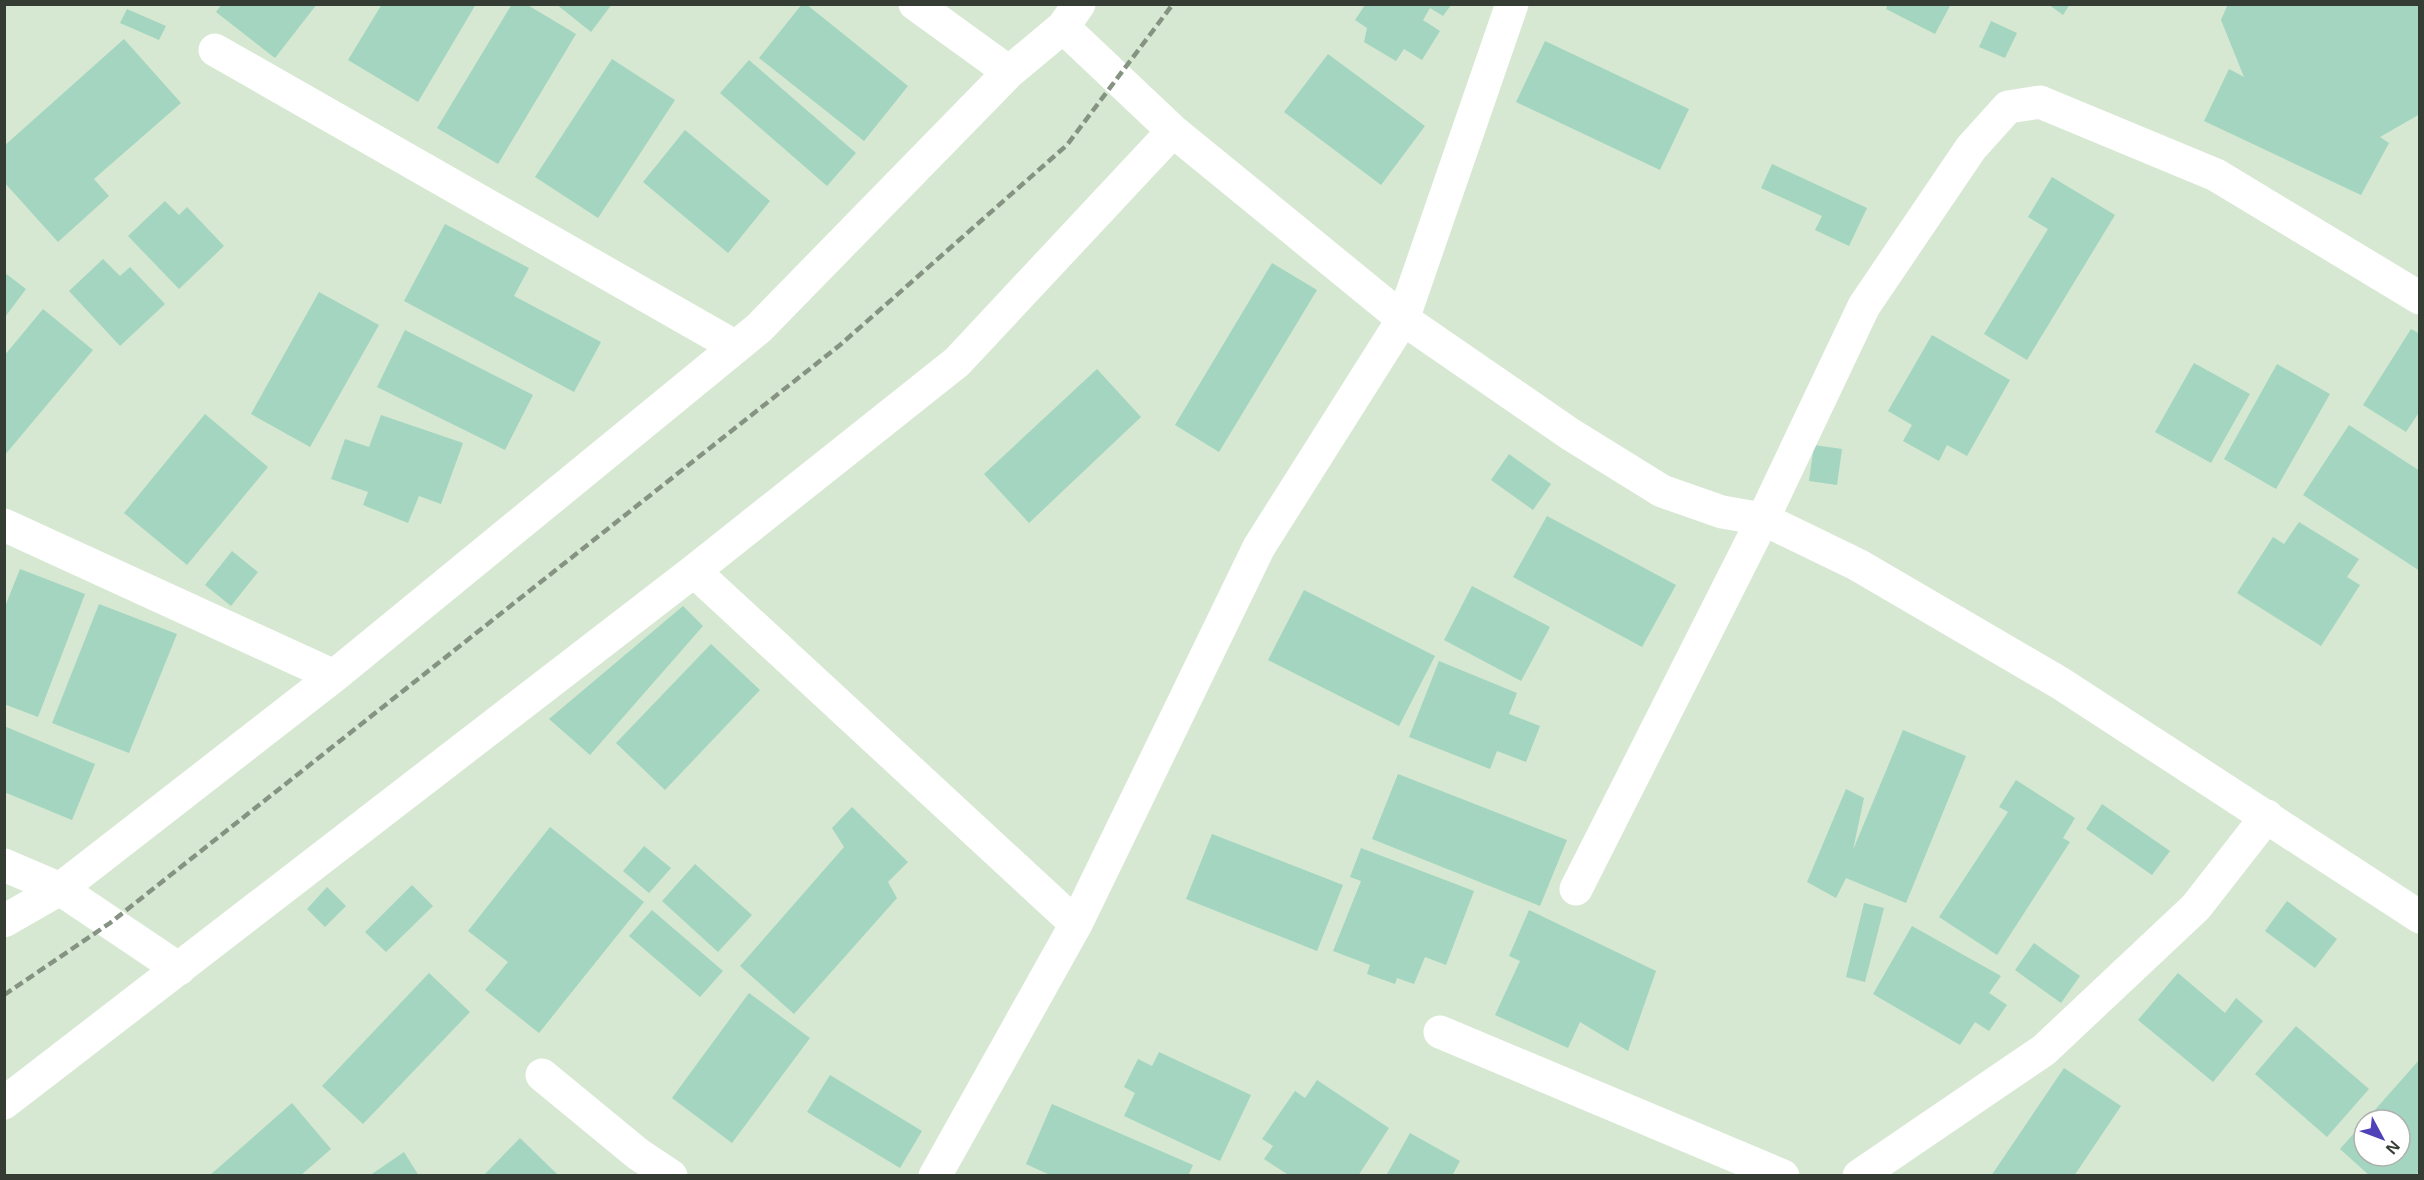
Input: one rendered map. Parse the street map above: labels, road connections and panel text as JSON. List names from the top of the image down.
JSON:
{
  "north": "bottom right"
}
